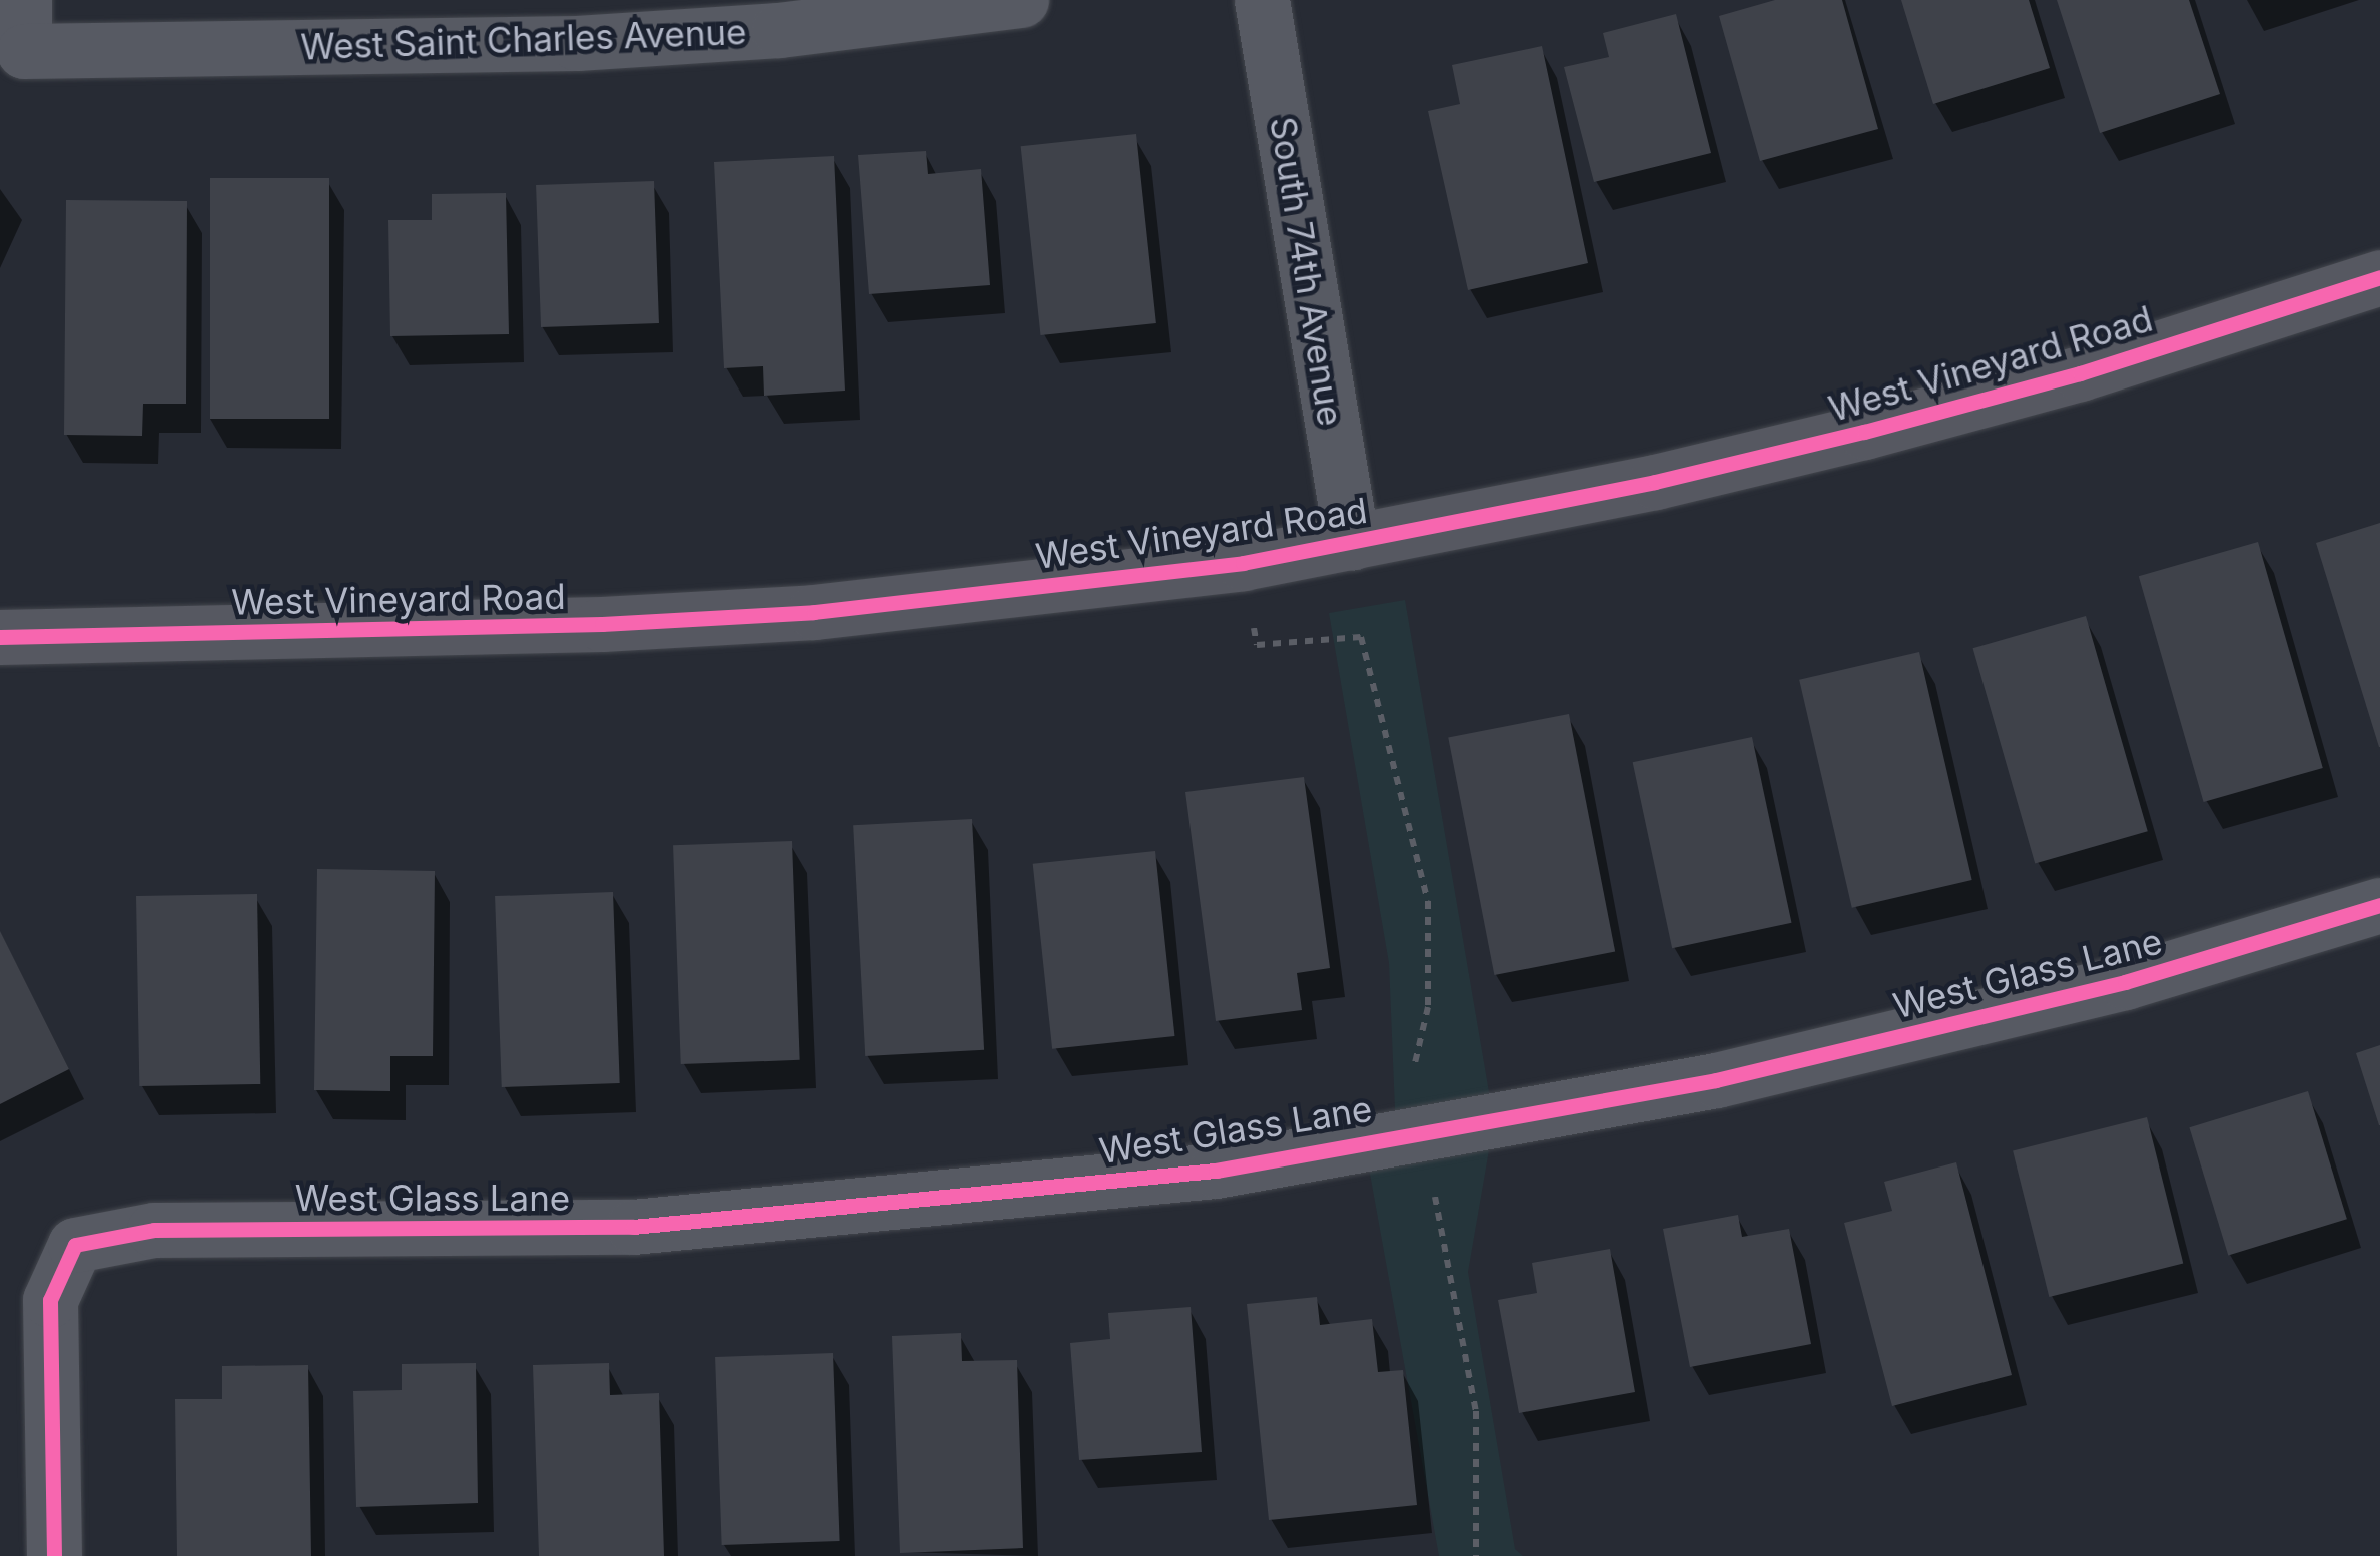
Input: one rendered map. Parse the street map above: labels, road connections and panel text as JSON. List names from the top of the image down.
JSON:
{
  "streets": {
    "street": [
      "West Saint Charles Avenue",
      "South 74th Avenue",
      "West Vineyard Road",
      "West Glass Lane"
    ]
  },
  "crossings": [
    ["South 74th Avenue", "West Vineyard Road"]
  ]
}
